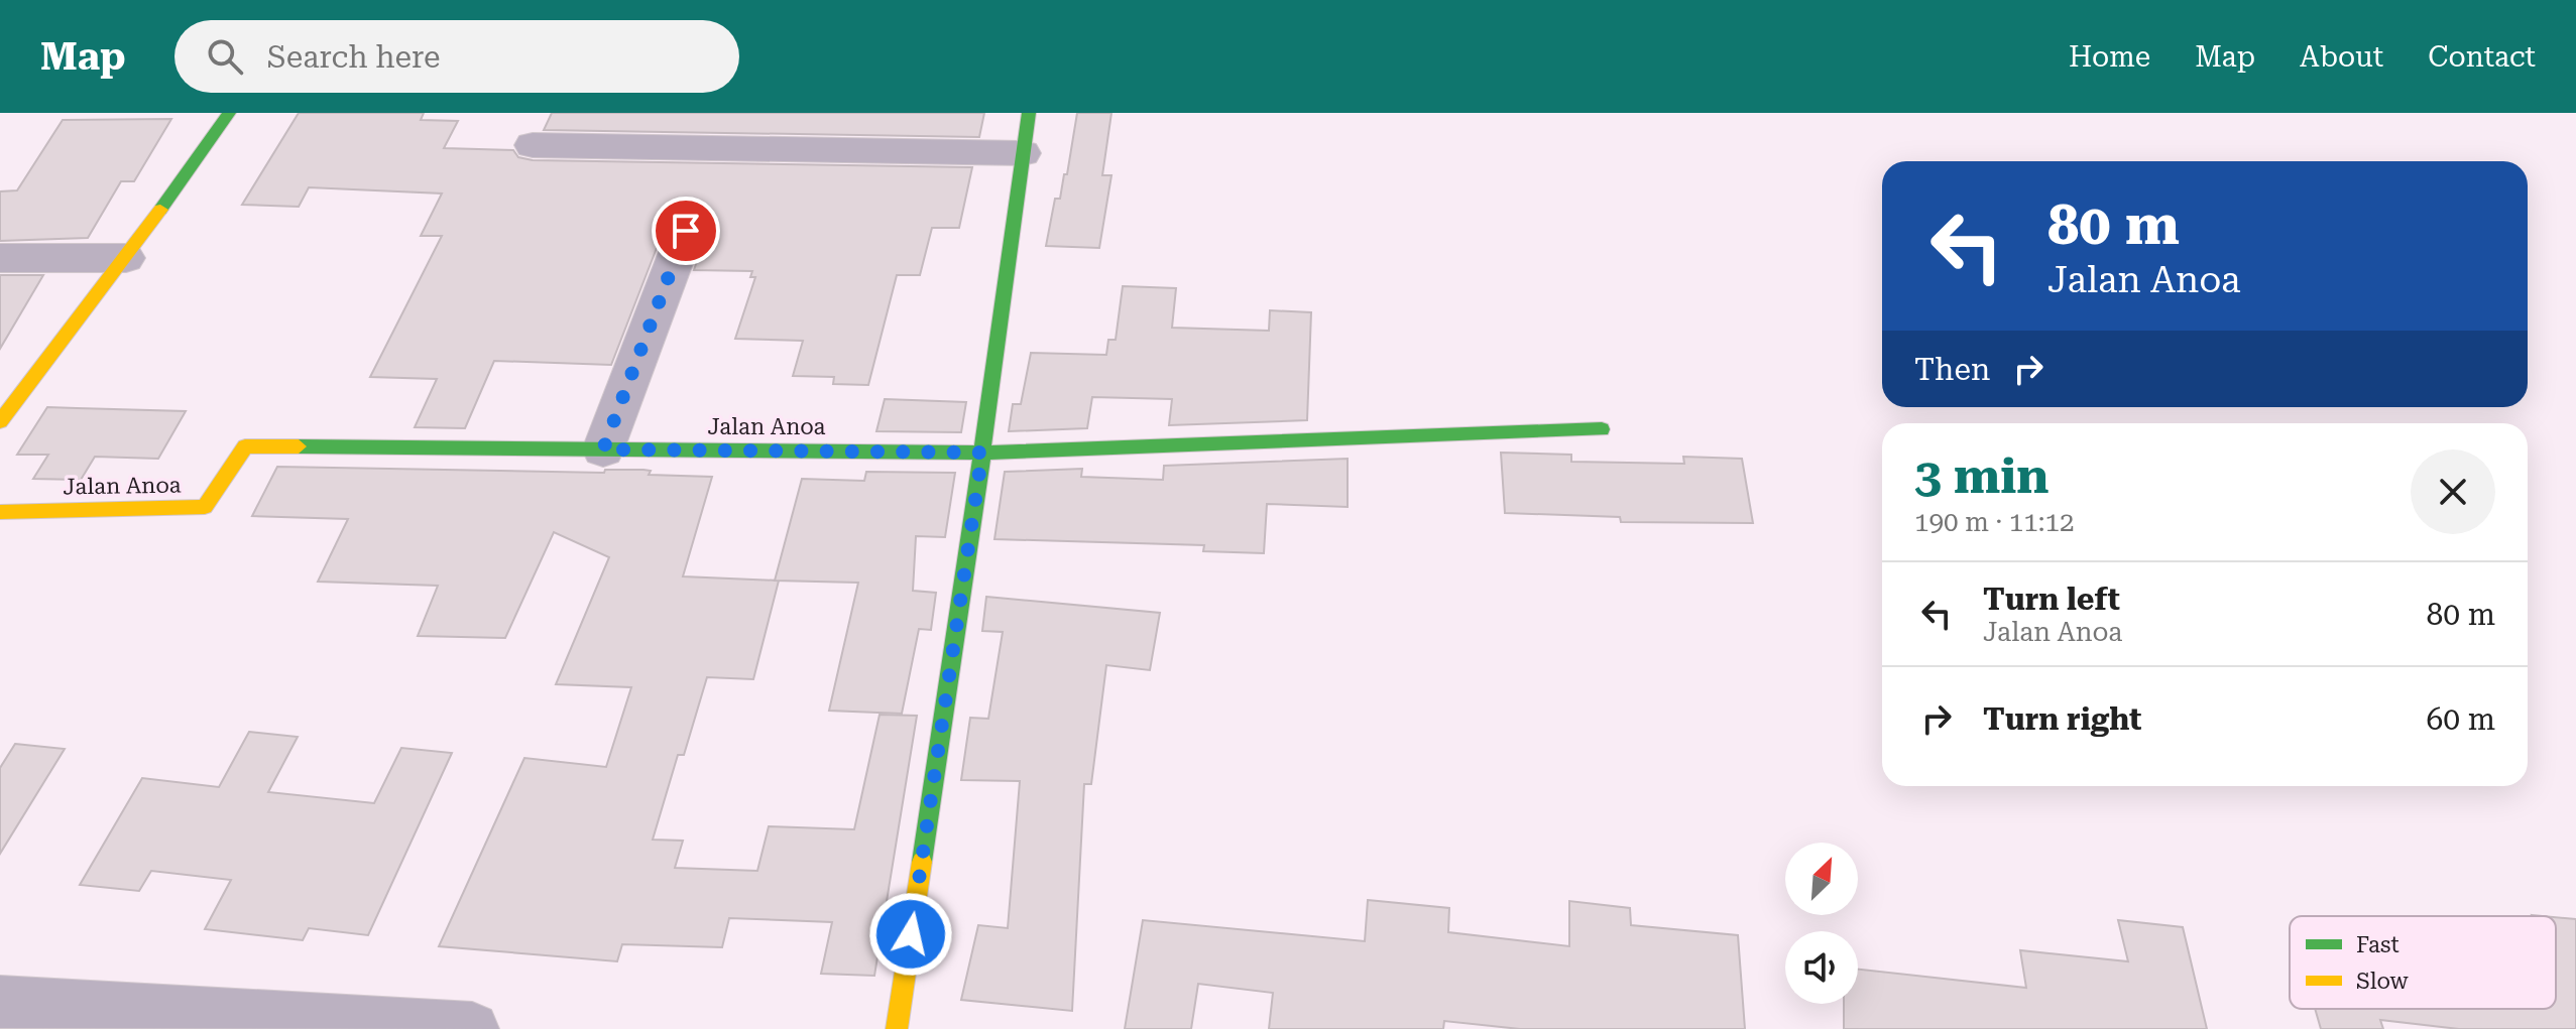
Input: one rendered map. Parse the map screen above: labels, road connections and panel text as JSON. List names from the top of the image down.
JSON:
{
  "streets": {
    "street": ["Jalan Anoa"]
  },
  "legend": ["Fast", "Slow"],
  "north": "top right",
  "page": {
    "header": "Map",
    "search": "Search here",
    "nav": [
      "Home",
      "Map",
      "About",
      "Contact"
    ],
    "turn": ["80 m", "Jalan Anoa"],
    "then": "Then",
    "heading": ["3 min", "190 m · 11:12"],
    "list": [
      {
        "name": "Turn left",
        "note": "Jalan Anoa",
        "value": "80 m"
      },
      {
        "name": "Turn right",
        "value": "60 m"
      }
    ]
  }
}
